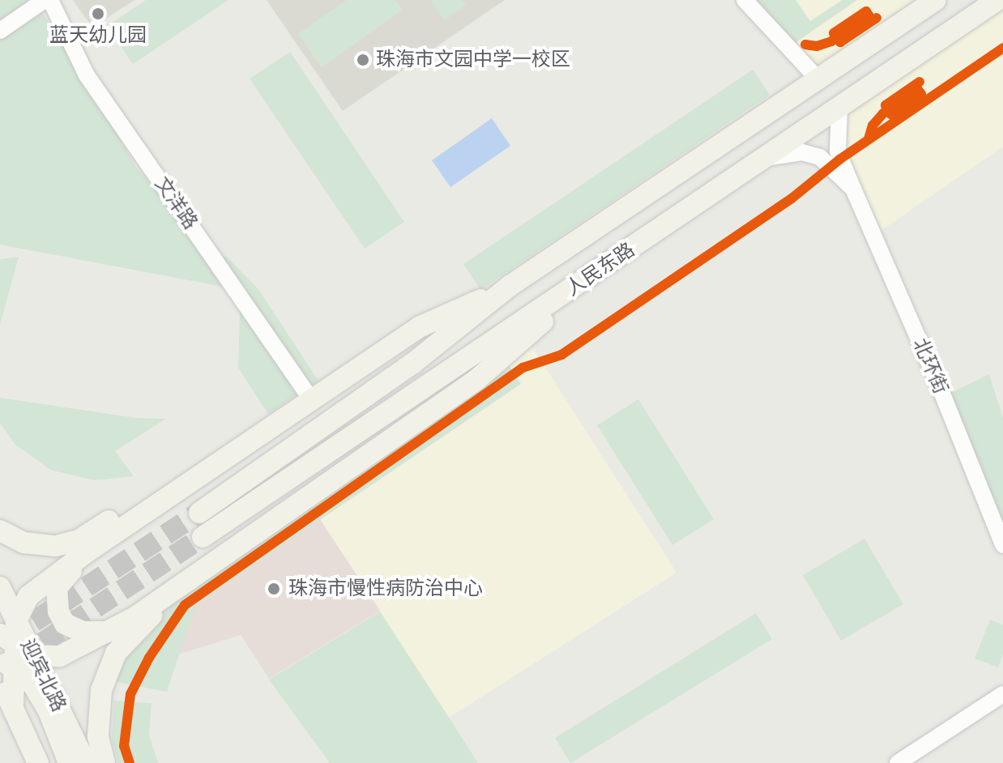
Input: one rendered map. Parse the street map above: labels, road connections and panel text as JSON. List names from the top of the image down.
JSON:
{
  "streets": {
    "main road": ["人民东路", "迎宾北路"],
    "street": ["文洋路", "北环街"]
  },
  "crossings": [
    ["人民东路", "北环街"]
  ],
  "places": ["蓝天幼儿园", "珠海市文园中学一校区", "珠海市慢性病防治中心"]
}
